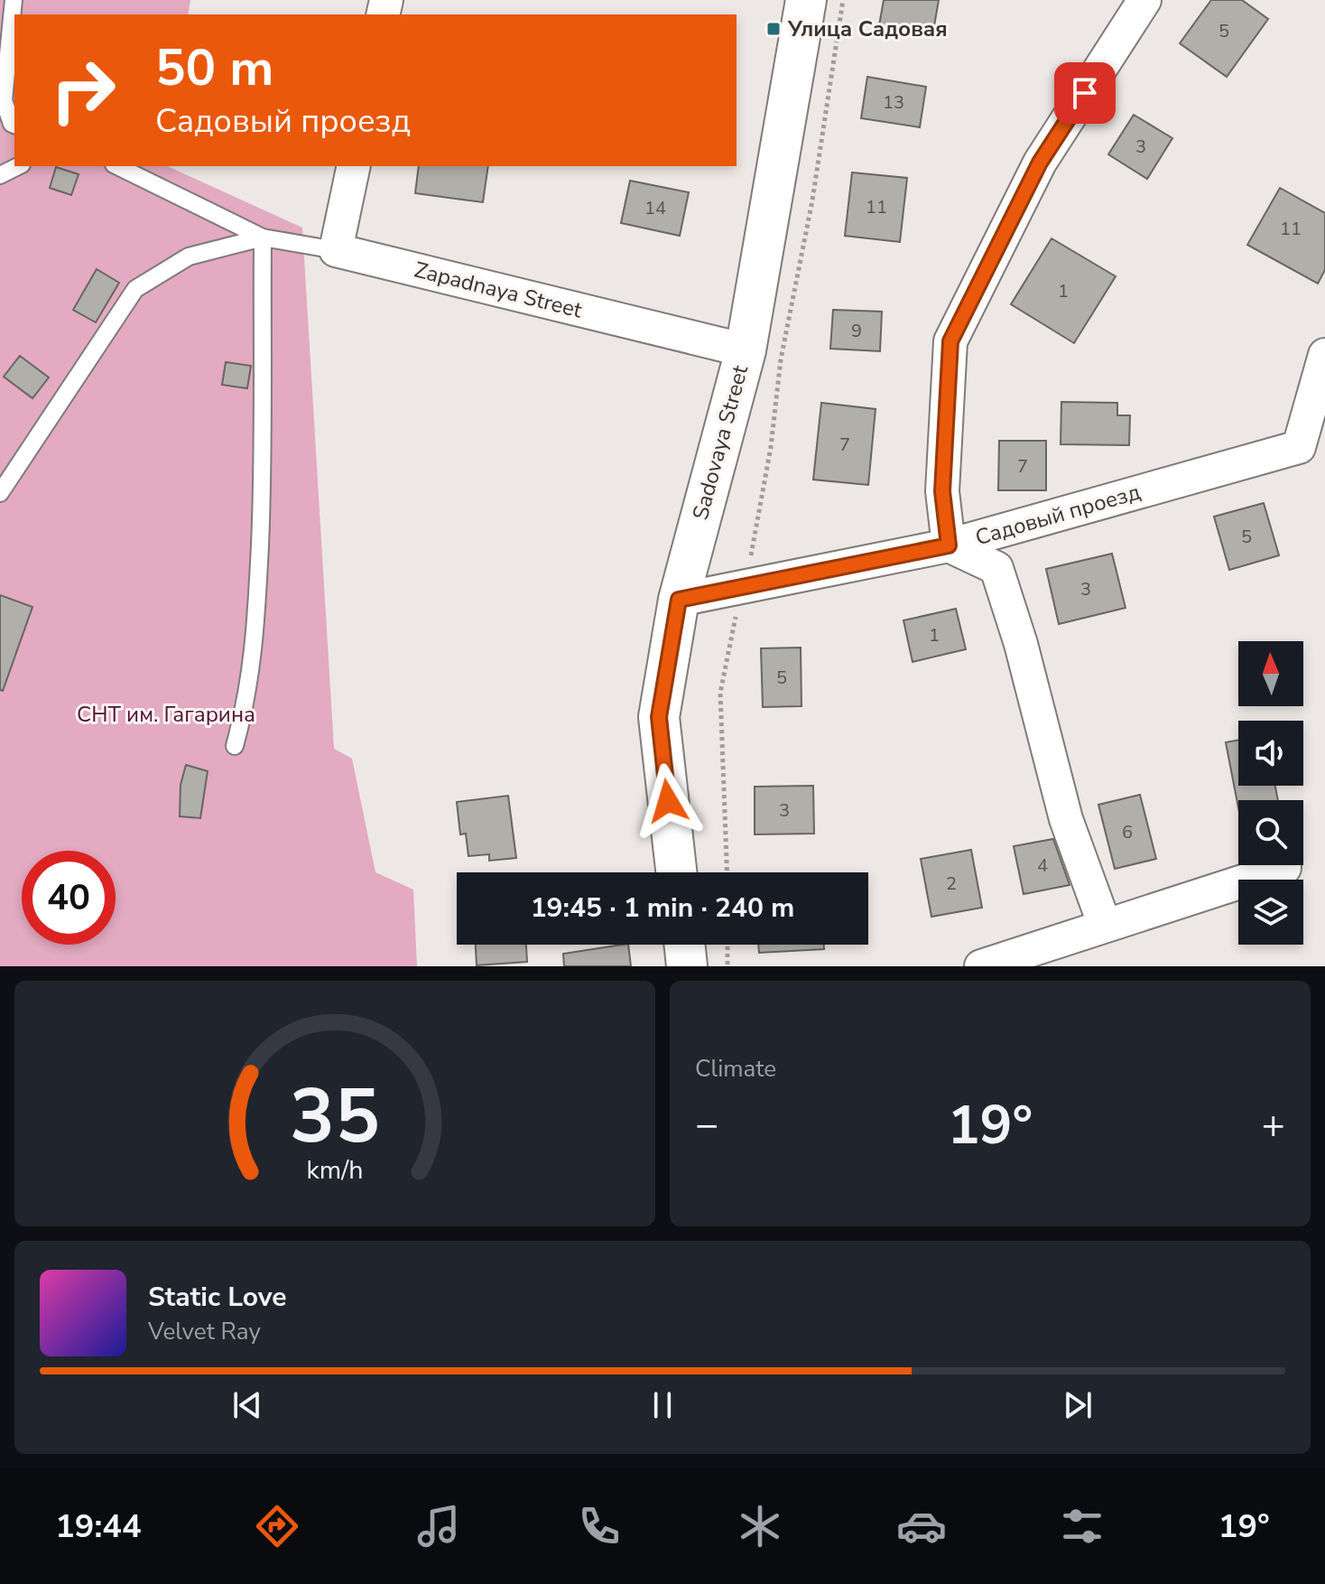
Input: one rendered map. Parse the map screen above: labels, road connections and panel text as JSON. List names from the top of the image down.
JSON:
{
  "streets": {
    "street": ["Zapadnaya Street", "Sadovaya Street", "Садовый проезд"]
  },
  "crossings": [
    ["Zapadnaya Street", "Sadovaya Street"],
    ["Sadovaya Street", "Садовый проезд"]
  ],
  "parks": ["СНТ им. Гагарина"],
  "places": {
    "transit": ["Улица Садовая"]
  },
  "house_numbers": [
    "5",
    "13",
    "3",
    "11",
    "14",
    "11",
    "1",
    "9",
    "7",
    "7",
    "5",
    "3",
    "1",
    "5",
    "3",
    "6",
    "4",
    "2"
  ],
  "north": "top",
  "page": {
    "turn": ["50 m", "Садовый проезд"],
    "limit": "40",
    "trip": "19:45 · 1 min · 240 m",
    "tile": "Climate",
    "heat": ["−", "19°", "+"],
    "song": ["Static Love", "Velvet Ray"],
    "tabs": ["19:44", "19°"],
    "gauge": ["35", "km/h"]
  }
}
